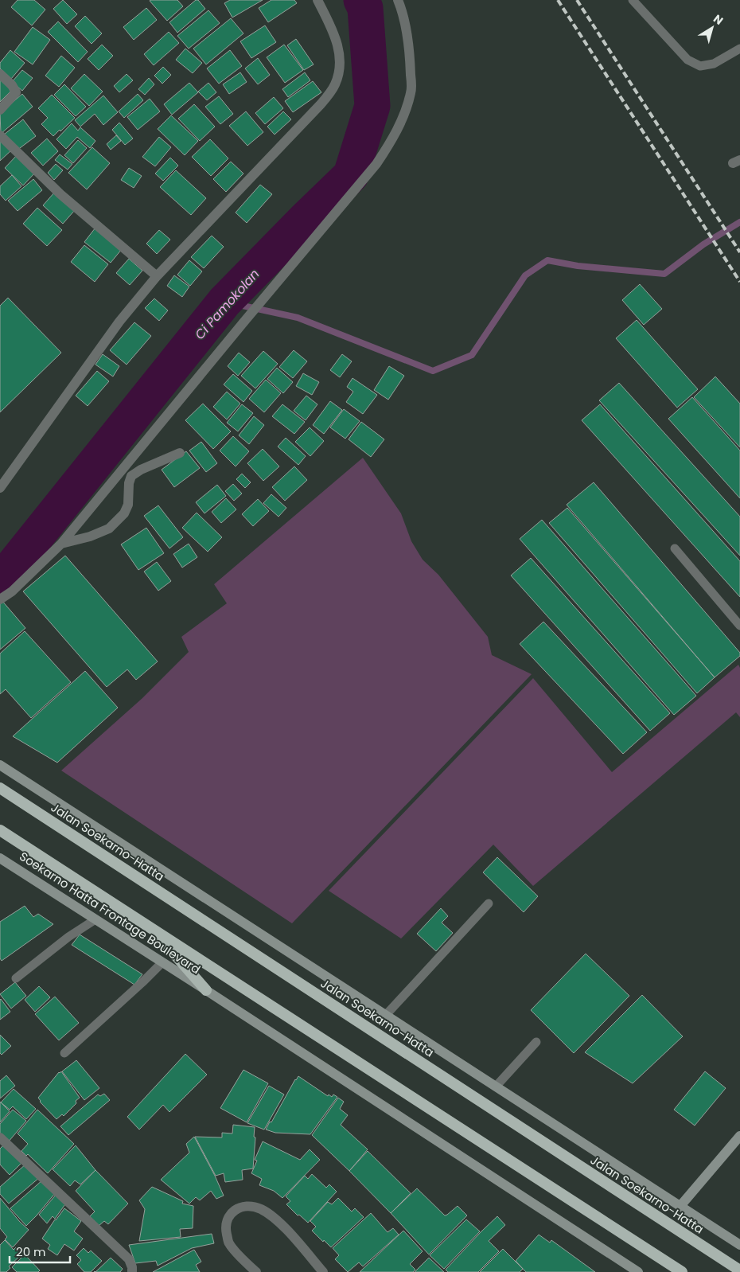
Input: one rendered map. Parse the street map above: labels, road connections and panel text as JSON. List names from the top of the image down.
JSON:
{
  "streets": {
    "highway": ["Jalan Soekarno-Hatta"],
    "main road": ["Soekarno Hatta Frontage Boulevard"]
  },
  "water": ["Ci Pamokolan"],
  "scale_bar": "20 m",
  "north": "top right"
}
